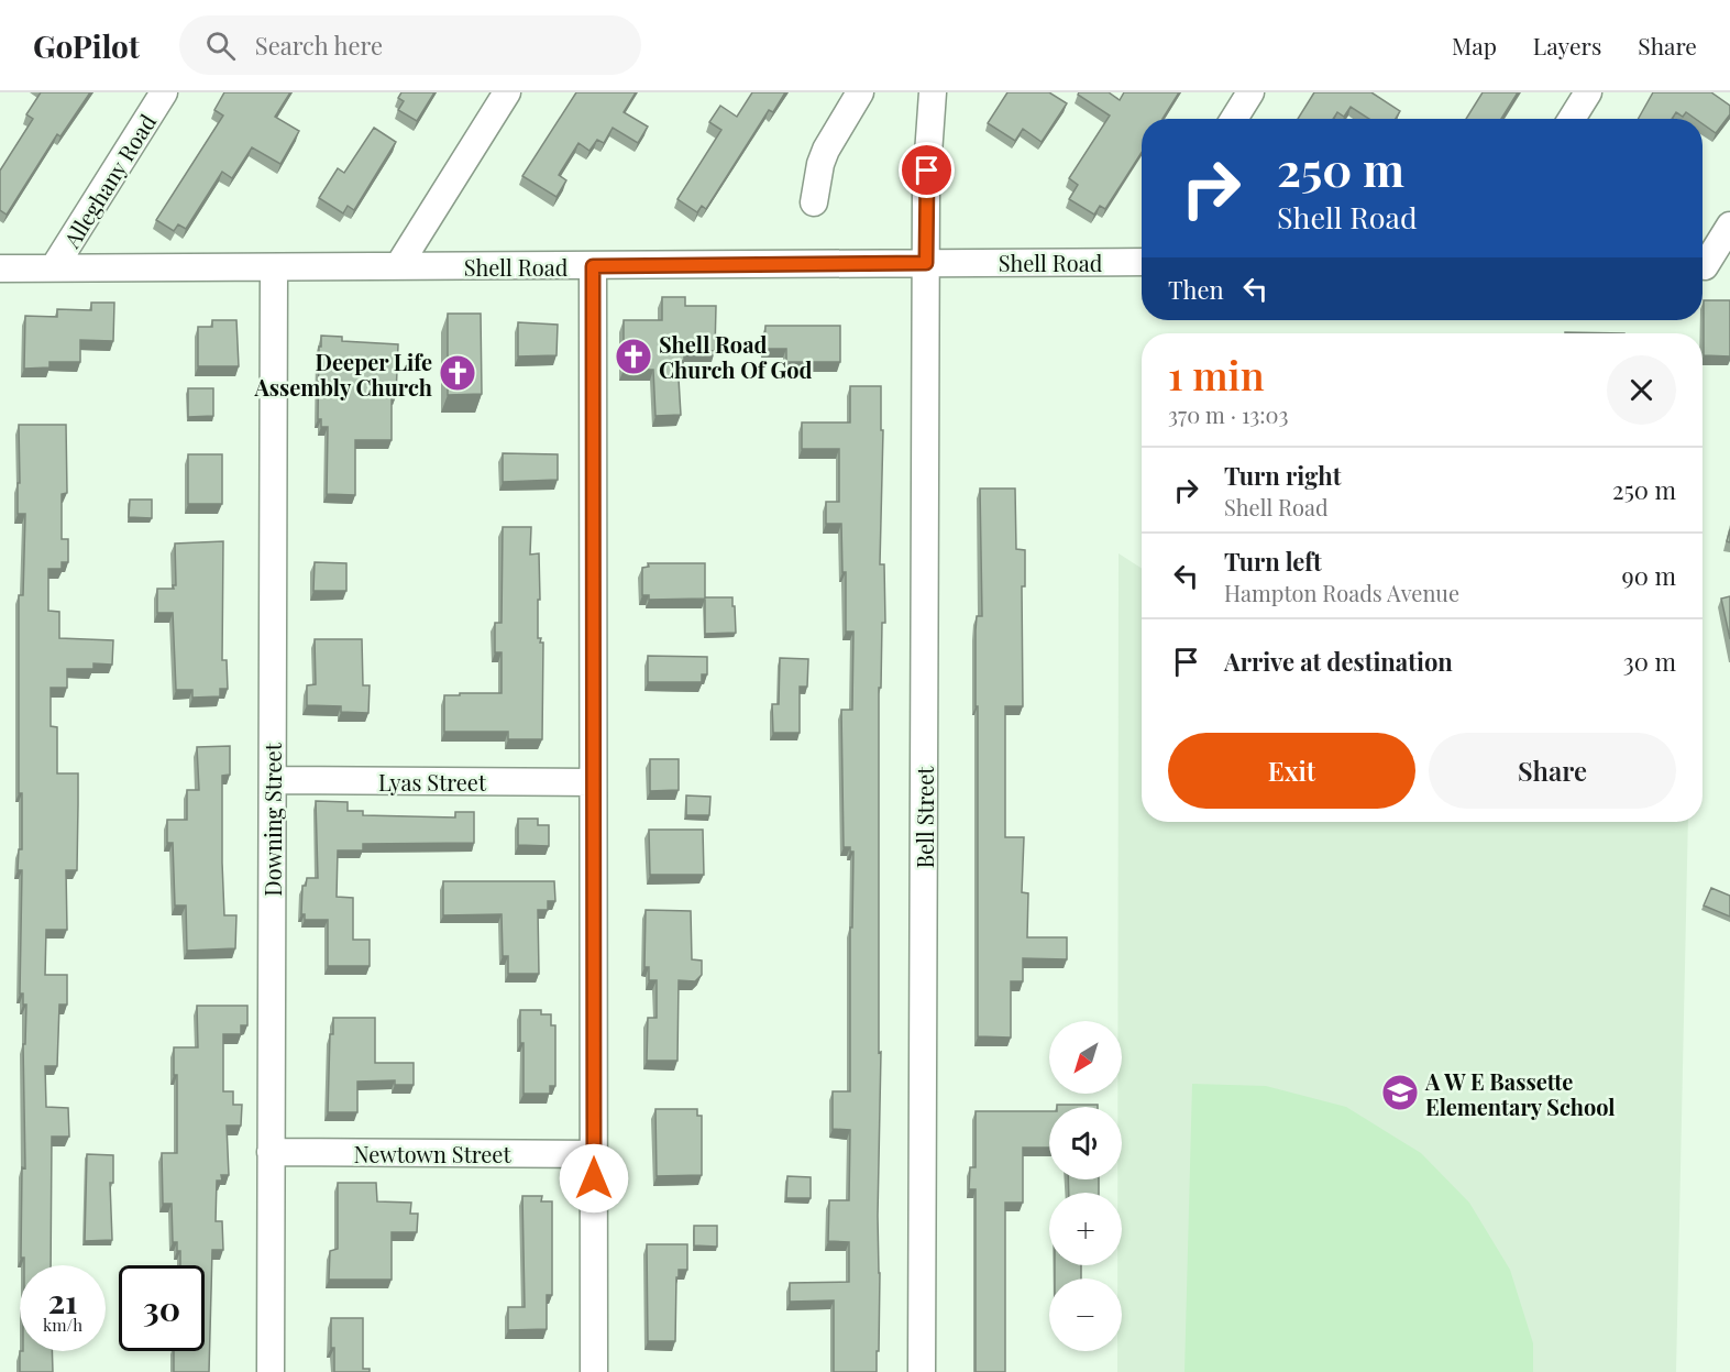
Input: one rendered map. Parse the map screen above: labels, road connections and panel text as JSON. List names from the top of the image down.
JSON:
{
  "streets": {
    "street": [
      "Alleghany Road",
      "Shell Road",
      "Lyas Street",
      "Bell Street",
      "Downing Street",
      "Newtown Street"
    ]
  },
  "crossings": [
    ["Alleghany Road", "Shell Road"],
    ["Shell Road", "Bell Street"],
    ["Shell Road", "Downing Street"],
    ["Lyas Street", "Downing Street"],
    ["Downing Street", "Newtown Street"]
  ],
  "places": {
    "church": ["Shell Road Church Of God", "Deeper Life Assembly Church"],
    "school or university": ["A W E Bassette Elementary School"]
  },
  "north": "bottom left",
  "page": {
    "header": "GoPilot",
    "search": "Search here",
    "nav": ["Map", "Layers", "Share"],
    "turn": ["250 m", "Shell Road"],
    "then": "Then",
    "heading": ["1 min", "370 m · 13:03"],
    "list": [
      {
        "name": "Turn right",
        "note": "Shell Road",
        "value": "250 m"
      },
      {
        "name": "Turn left",
        "note": "Hampton Roads Avenue",
        "value": "90 m"
      },
      {
        "name": "Arrive at destination",
        "value": "30 m"
      }
    ],
    "buttons": ["Exit", "Share"],
    "map_buttons": ["+", "−"],
    "speed": "21 km/h",
    "limit": "30"
  }
}
